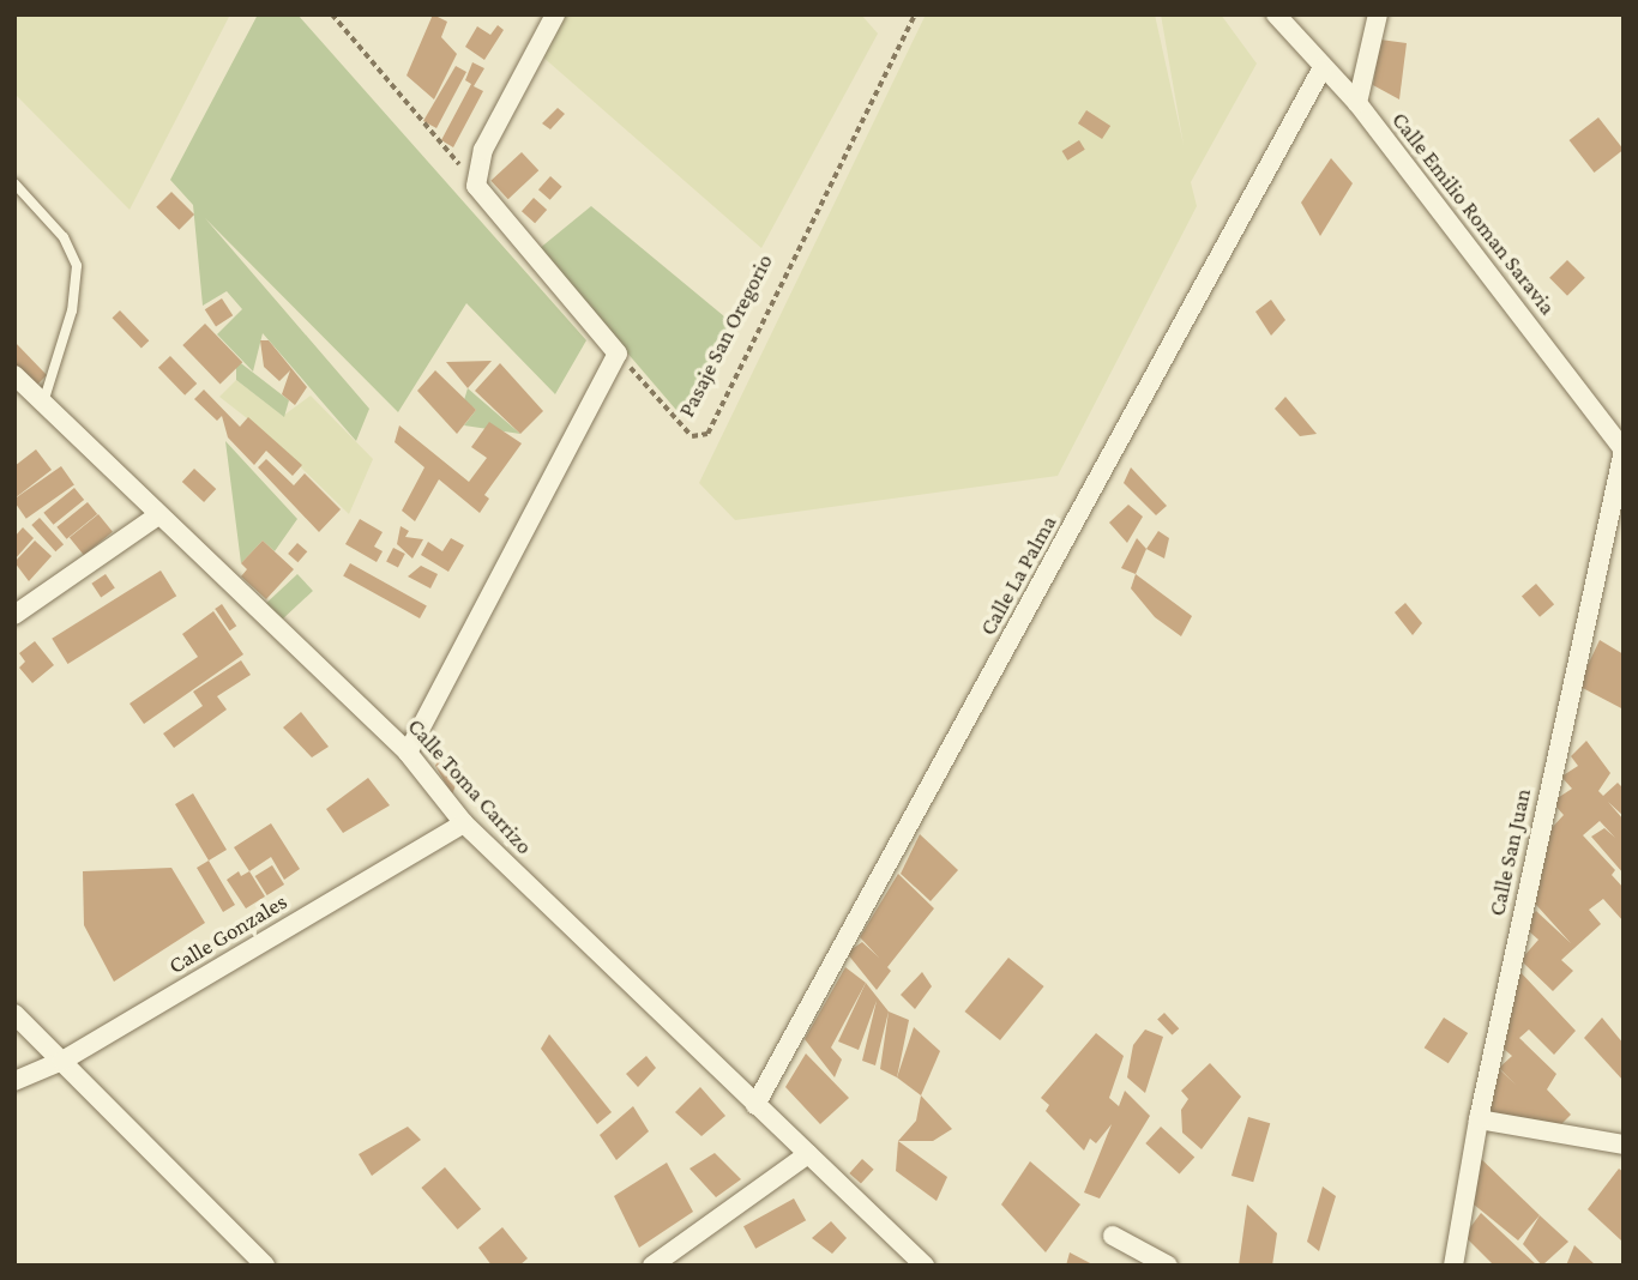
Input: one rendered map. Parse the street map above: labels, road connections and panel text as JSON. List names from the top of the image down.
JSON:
{
  "streets": {
    "street": [
      "Calle Emilio Roman Saravia",
      "Calle La Palma",
      "Calle Toma Carrizo",
      "Calle San Juan",
      "Calle Gonzales"
    ],
    "path": ["Pasaje San Oregorio"]
  },
  "crossings": [
    ["Calle Emilio Roman Saravia", "Calle La Palma"],
    ["Calle Emilio Roman Saravia", "Calle San Juan"],
    ["Calle La Palma", "Calle Toma Carrizo"],
    ["Calle Toma Carrizo", "Calle Gonzales"]
  ]
}
